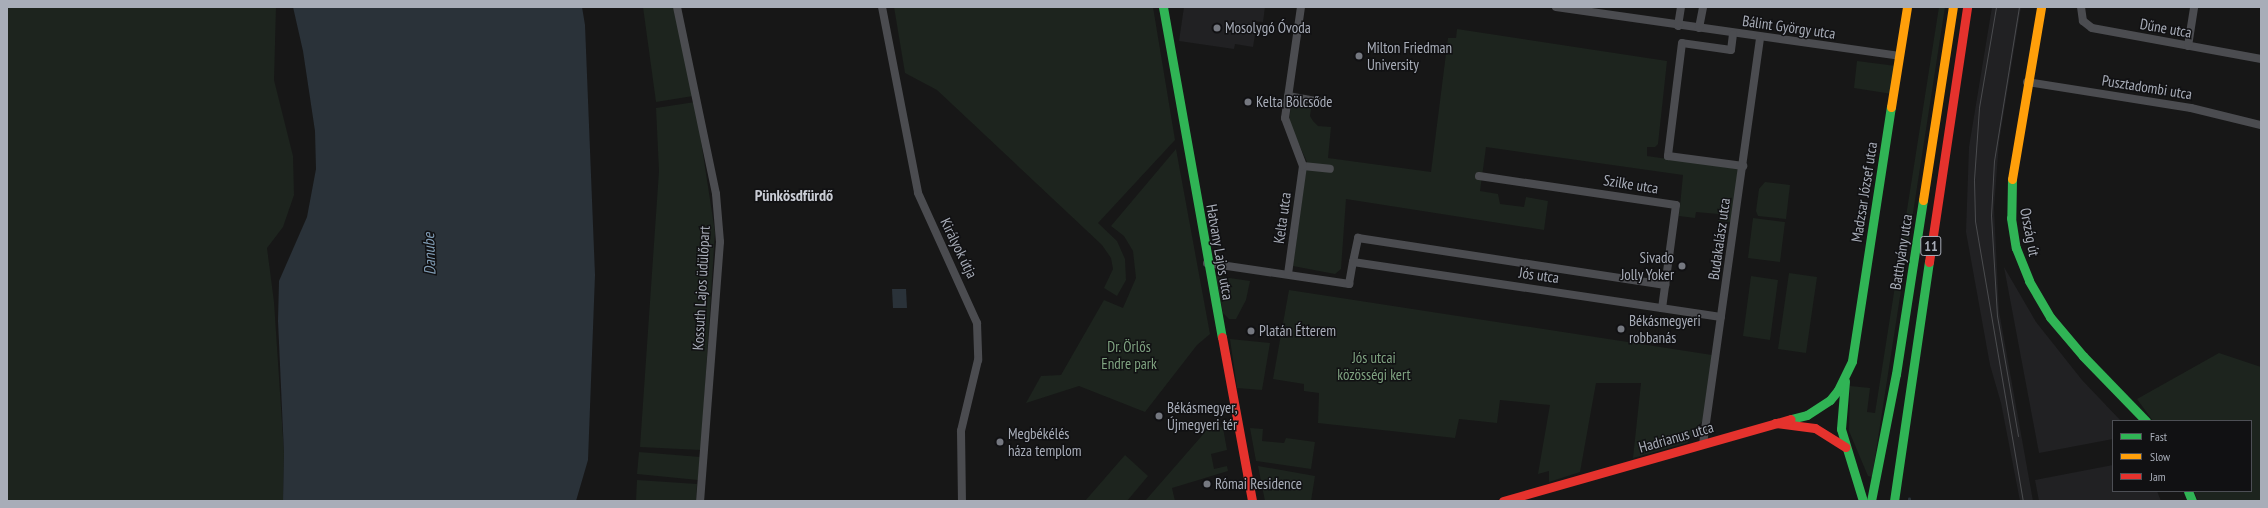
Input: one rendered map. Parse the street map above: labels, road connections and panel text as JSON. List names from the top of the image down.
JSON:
{
  "streets": {
    "main road": [
      "Madzsar József utca",
      "Ország út",
      "11",
      "Hatvany Lajos utca",
      "Batthyány utca",
      "Hadrianus utca"
    ],
    "street": [
      "Bálint György utca",
      "Dűne utca",
      "Pusztadombi utca",
      "Szilke utca",
      "Kelta utca",
      "Budakalász utca",
      "Királyok útja",
      "Jós utca",
      "Kossuth Lajos üdülőpart"
    ]
  },
  "crossings": [
    ["Bálint György utca", "Madzsar József utca"],
    ["Bálint György utca", "Budakalász utca"],
    ["Pusztadombi utca", "Ország út"],
    ["Szilke utca", "Jós utca"],
    ["Madzsar József utca", "Hadrianus utca"],
    ["Kelta utca", "Jós utca"],
    ["Budakalász utca", "Jós utca"],
    ["Budakalász utca", "Hadrianus utca"],
    ["Hatvany Lajos utca", "Jós utca"]
  ],
  "districts": ["Pünkösdfürdő"],
  "water": ["Danube"],
  "parks": ["Dr. Örlős Endre park", "Jós utcai közösségi kert"],
  "places": [
    "Mosolygó Óvoda",
    "Milton Friedman University",
    "Kelta Bölcsőde",
    "Sivado Jolly Yoker",
    "Békásmegyeri robbanás",
    "Platán Étterem",
    "Békásmegyer, Újmegyeri tér",
    "Megbékélés háza templom",
    "Római Residence"
  ],
  "legend": ["Fast", "Slow", "Jam"]
}
